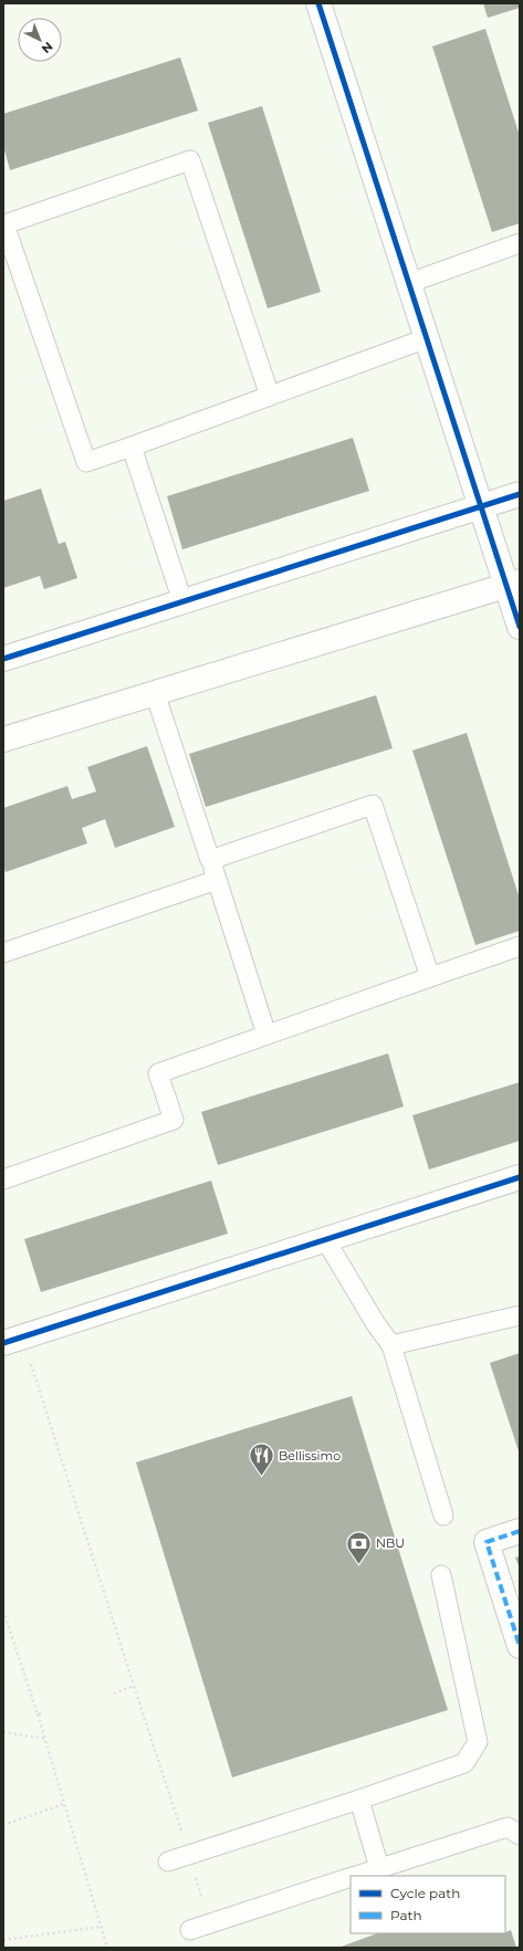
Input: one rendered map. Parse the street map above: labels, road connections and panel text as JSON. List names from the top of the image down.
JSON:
{
  "places": {
    "restaurant": ["Bellissimo"],
    "bank": ["NBU"]
  },
  "legend": ["Cycle path", "Path"],
  "north": "bottom right"
}
